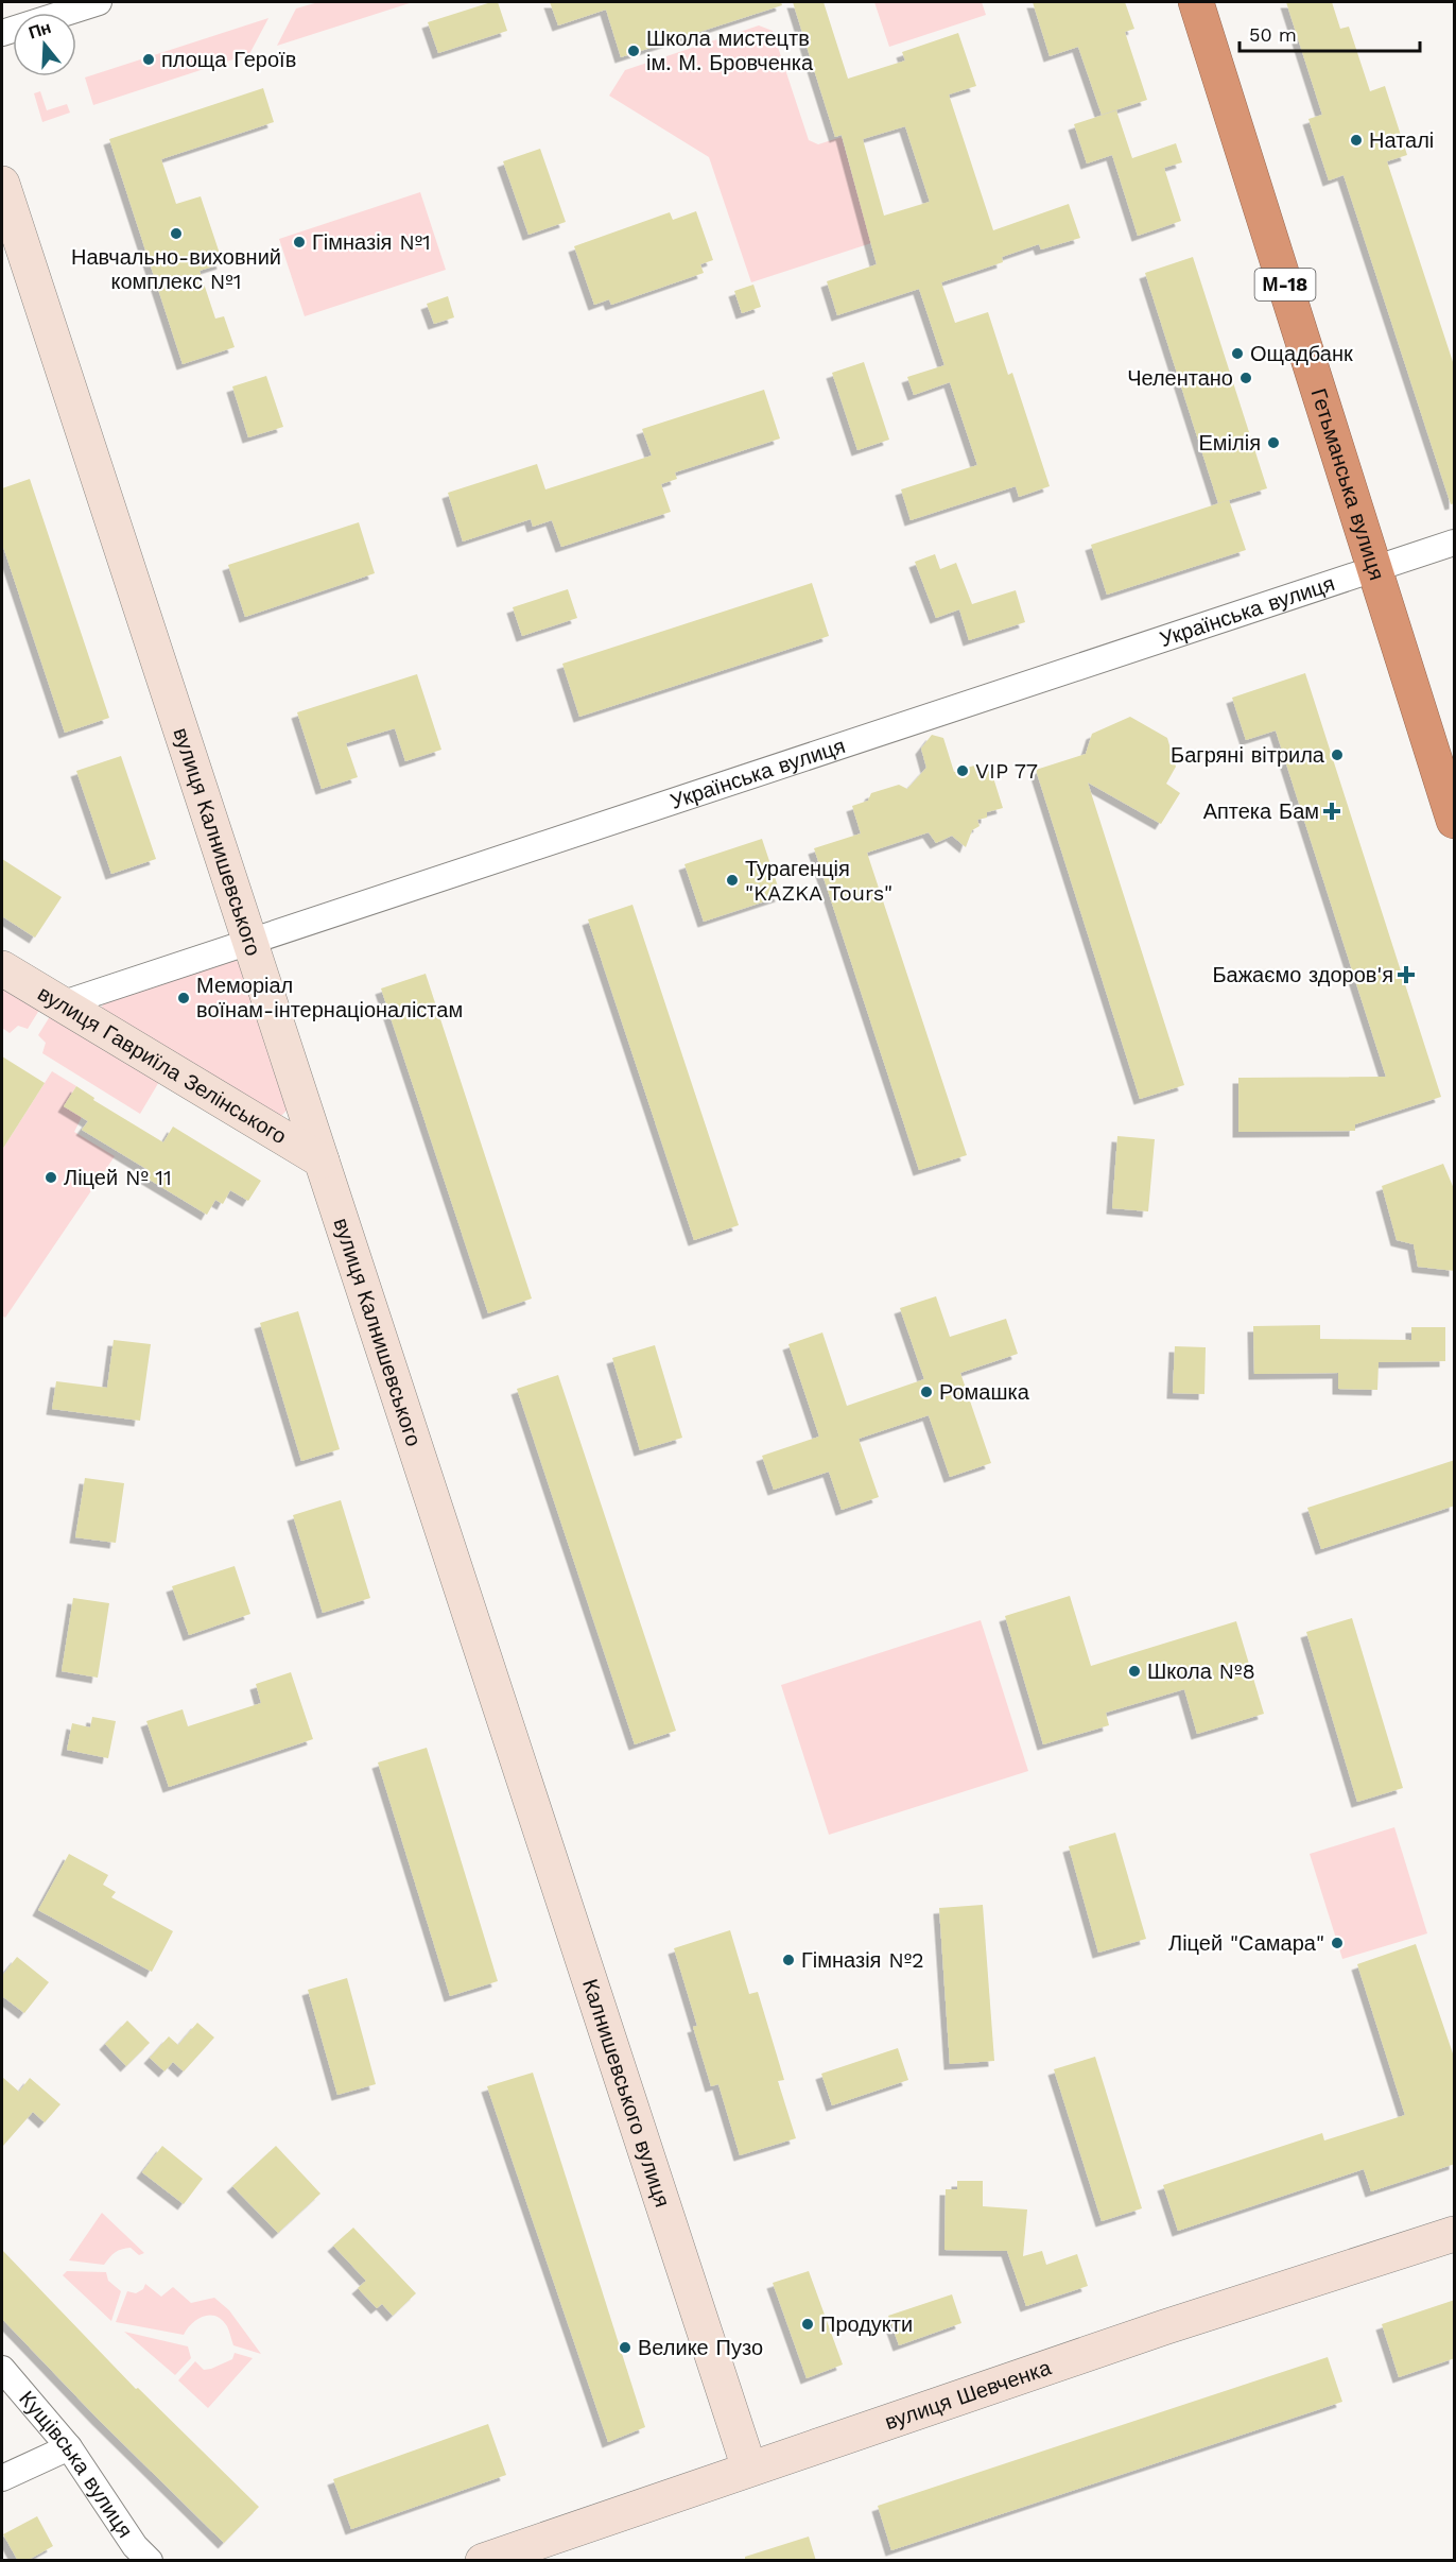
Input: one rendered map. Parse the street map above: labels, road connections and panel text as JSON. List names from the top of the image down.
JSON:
{
  "streets": {
    "highway": ["М-18", "Гетьманська вулиця"],
    "street": [
      "Українська вулиця",
      "вулиця Калнишевського",
      "вулиця Гавриїла Зелінського",
      "Калнишевського вулиця",
      "вулиця Шевченка",
      "Кущівська вулиця"
    ]
  },
  "crossings": [
    ["Гетьманська вулиця", "Українська вулиця"],
    ["Українська вулиця", "вулиця Калнишевського"],
    ["Українська вулиця", "вулиця Гавриїла Зелінського"],
    ["вулиця Калнишевського", "вулиця Гавриїла Зелінського"],
    ["вулиця Калнишевського", "Калнишевського вулиця"],
    ["Калнишевського вулиця", "вулиця Шевченка"]
  ],
  "places": {
    "other": [
      "Школа мистецтв ім. М. Бровченка",
      "площа Героїв",
      "Наталі",
      "Навчально-виховний комплекс №1",
      "Гімназія №1",
      "Ощадбанк",
      "Челентано",
      "Емілія",
      "Багряні вітрила",
      "VIP 77",
      "Турагенція \"KAZKA Tours\"",
      "Меморіал воїнам-інтернаціоналістам",
      "Ліцей № 11",
      "Ромашка",
      "Школа №8",
      "Ліцей \"Самара\"",
      "Гімназія №2",
      "Продукти",
      "Велике Пузо"
    ],
    "health": ["Аптека Бам", "Бажаємо здоров'я"]
  },
  "scale_bar": "50 m",
  "north": "top"
}
